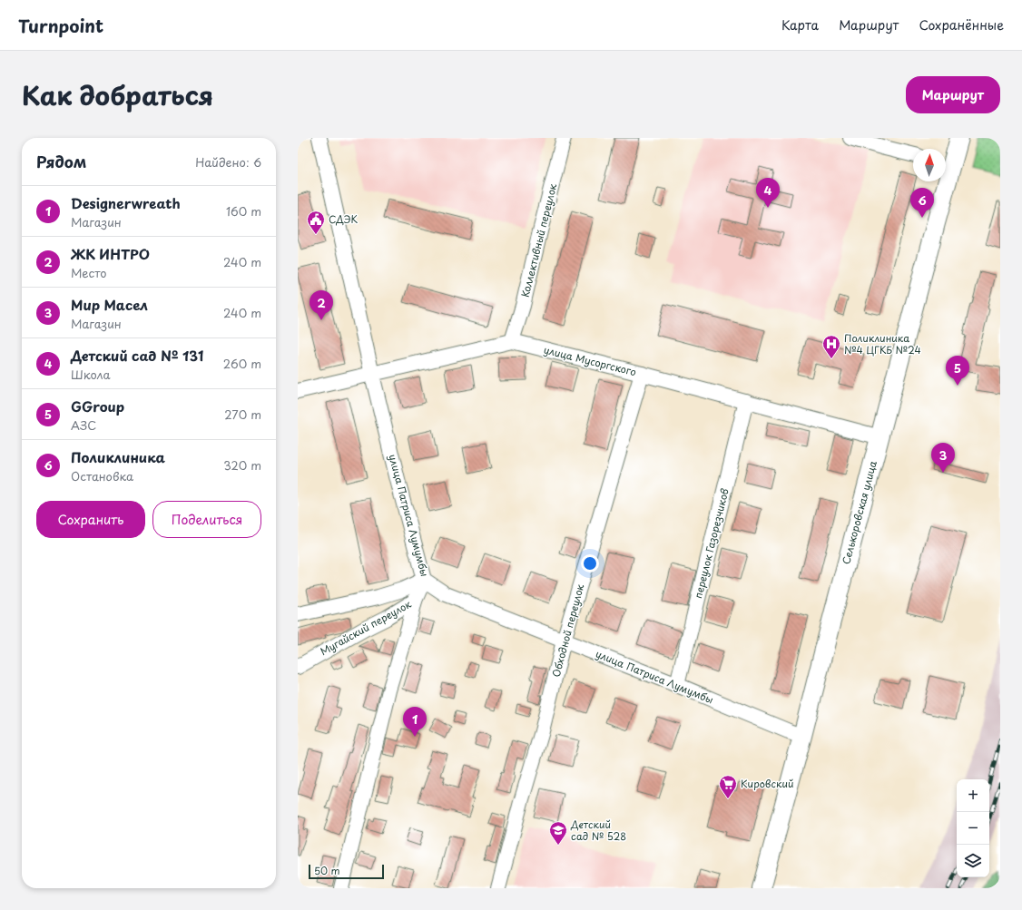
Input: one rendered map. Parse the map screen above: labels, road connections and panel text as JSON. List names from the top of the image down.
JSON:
{
  "streets": {
    "main road": ["Селькоровская улица"],
    "street": [
      "Коллективный переулок",
      "улица Мусоргского",
      "улица Патриса Лумумбы",
      "переулок Газорезчиков",
      "Мугайский переулок",
      "Обходной переулок"
    ]
  },
  "crossings": [
    ["Коллективный переулок", "улица Мусоргского"],
    ["улица Мусоргского", "Селькоровская улица"],
    ["улица Мусоргского", "улица Патриса Лумумбы"],
    ["улица Мусоргского", "переулок Газорезчиков"],
    ["улица Мусоргского", "Обходной переулок"],
    ["Селькоровская улица", "улица Патриса Лумумбы"],
    ["улица Патриса Лумумбы", "переулок Газорезчиков"],
    ["улица Патриса Лумумбы", "Мугайский переулок"],
    ["улица Патриса Лумумбы", "Обходной переулок"]
  ],
  "places": {
    "public building": ["СДЭК"],
    "hospital": ["Поликлиника №4 ЦГКБ №24"],
    "supermarket": ["Кировский"],
    "school or university": ["Детский сад № 528"]
  },
  "scale_bar": "50 m",
  "north": "top",
  "page": {
    "header": "Turnpoint",
    "nav": ["Карта", "Маршрут", "Сохранённые"],
    "title": "Как добраться",
    "buttons": [
      "Маршрут",
      ["Сохранить", "Поделиться"]
    ],
    "heading": ["Рядом", "Найдено: 6"],
    "pins": [
      "4",
      "6",
      "2",
      "5",
      "3",
      "1"
    ],
    "list": [
      {
        "mark": "1",
        "name": "Designerwreath",
        "note": "Магазин",
        "value": "160 m"
      },
      {
        "mark": "2",
        "name": "ЖК ИНТРО",
        "note": "Место",
        "value": "240 m"
      },
      {
        "mark": "3",
        "name": "Мир Масел",
        "note": "Магазин",
        "value": "240 m"
      },
      {
        "mark": "4",
        "name": "Детский сад № 131",
        "note": "Школа",
        "value": "260 m"
      },
      {
        "mark": "5",
        "name": "GGroup",
        "note": "АЗС",
        "value": "270 m"
      },
      {
        "mark": "6",
        "name": "Поликлиника",
        "note": "Остановка",
        "value": "320 m"
      }
    ],
    "map_buttons": ["+", "−"],
    "scale": "50 m"
  }
}
